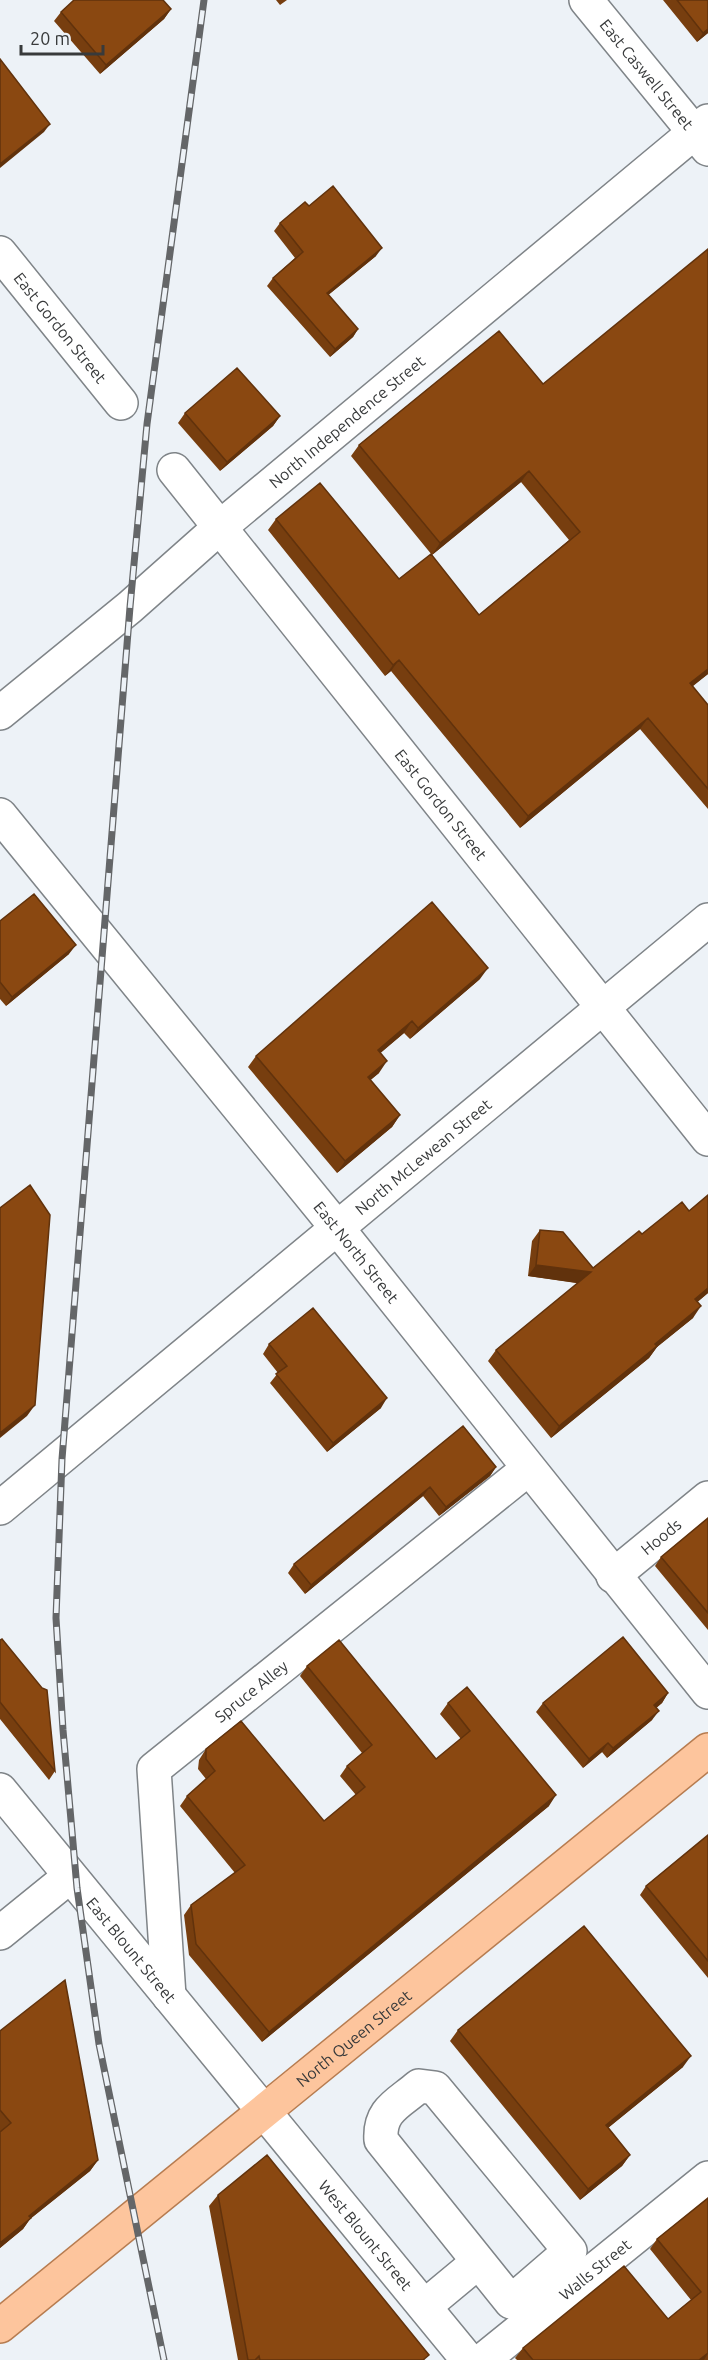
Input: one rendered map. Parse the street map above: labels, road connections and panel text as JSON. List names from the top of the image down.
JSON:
{
  "streets": {
    "main road": ["North Queen Street"],
    "street": [
      "East Caswell Street",
      "East Gordon Street",
      "North Independence Street",
      "North McLewean Street",
      "East North Street",
      "Hoods",
      "Spruce Alley",
      "East Blount Street",
      "West Blount Street",
      "Walls Street"
    ]
  },
  "crossings": [
    ["East Caswell Street", "North Independence Street"],
    ["East Gordon Street", "North Independence Street"],
    ["East Gordon Street", "North McLewean Street"],
    ["North McLewean Street", "East North Street"],
    ["East North Street", "Hoods"],
    ["East North Street", "Spruce Alley"],
    ["Spruce Alley", "East Blount Street"],
    ["East Blount Street", "North Queen Street"],
    ["East Blount Street", "West Blount Street"],
    ["North Queen Street", "West Blount Street"]
  ],
  "scale_bar": "20 m"
}
